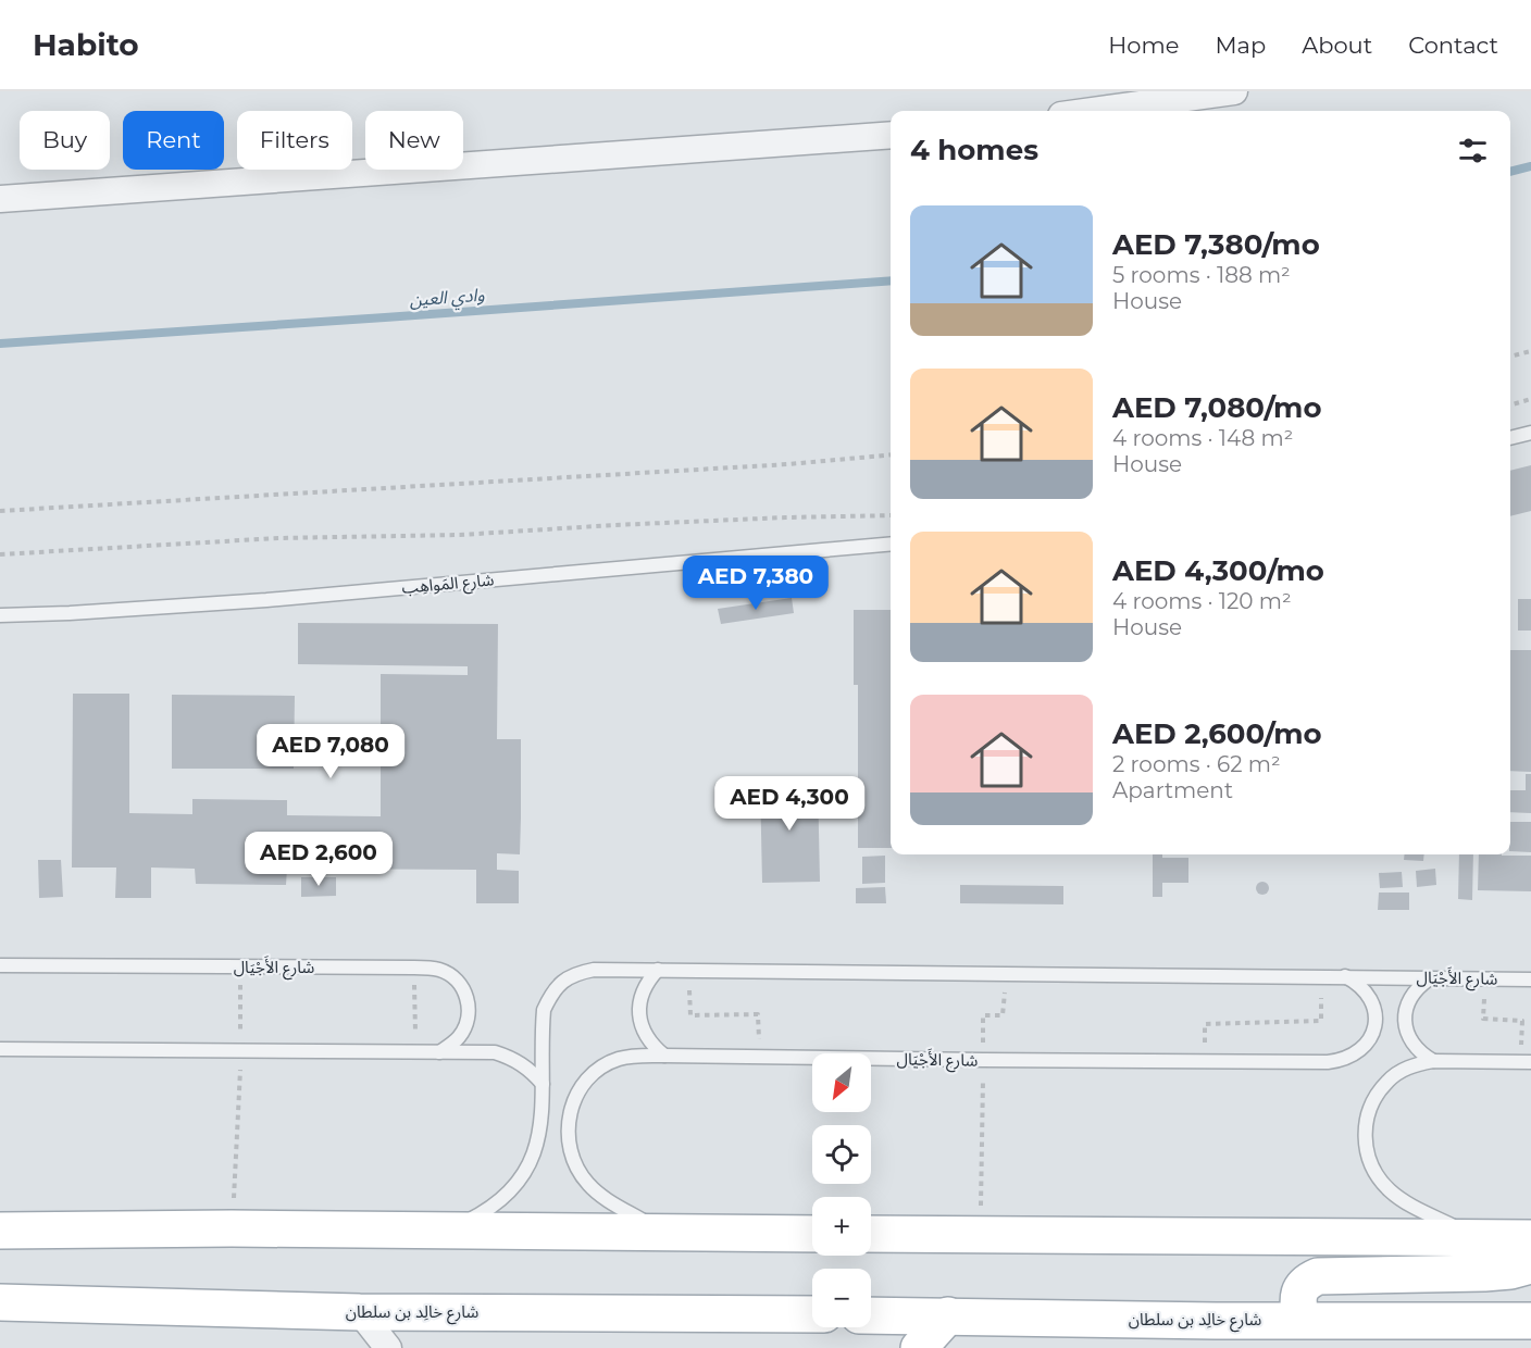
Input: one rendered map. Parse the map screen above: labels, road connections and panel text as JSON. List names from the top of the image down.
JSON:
{
  "streets": {
    "main road": ["شارع خالِد بن سلطان"],
    "lane": ["شارع المَواهِب", "شارع الأَجْيَال"]
  },
  "water": ["وادي العين"],
  "north": "bottom left",
  "page": {
    "header": "Habito",
    "nav": [
      "Home",
      "Map",
      "About",
      "Contact"
    ],
    "chip": [
      "Buy",
      "Rent",
      "Filters",
      "New"
    ],
    "heading": "4 homes",
    "list": [
      {
        "name": "AED 7,380/mo",
        "note": "5 rooms · 188 m² · House"
      },
      {
        "name": "AED 7,080/mo",
        "note": "4 rooms · 148 m² · House"
      },
      {
        "name": "AED 4,300/mo",
        "note": "4 rooms · 120 m² · House"
      },
      {
        "name": "AED 2,600/mo",
        "note": "2 rooms · 62 m² · Apartment"
      }
    ],
    "price": [
      "AED 7,380",
      "AED 7,080",
      "AED 4,300",
      "AED 2,600"
    ],
    "map_buttons": ["+", "−"]
  }
}
